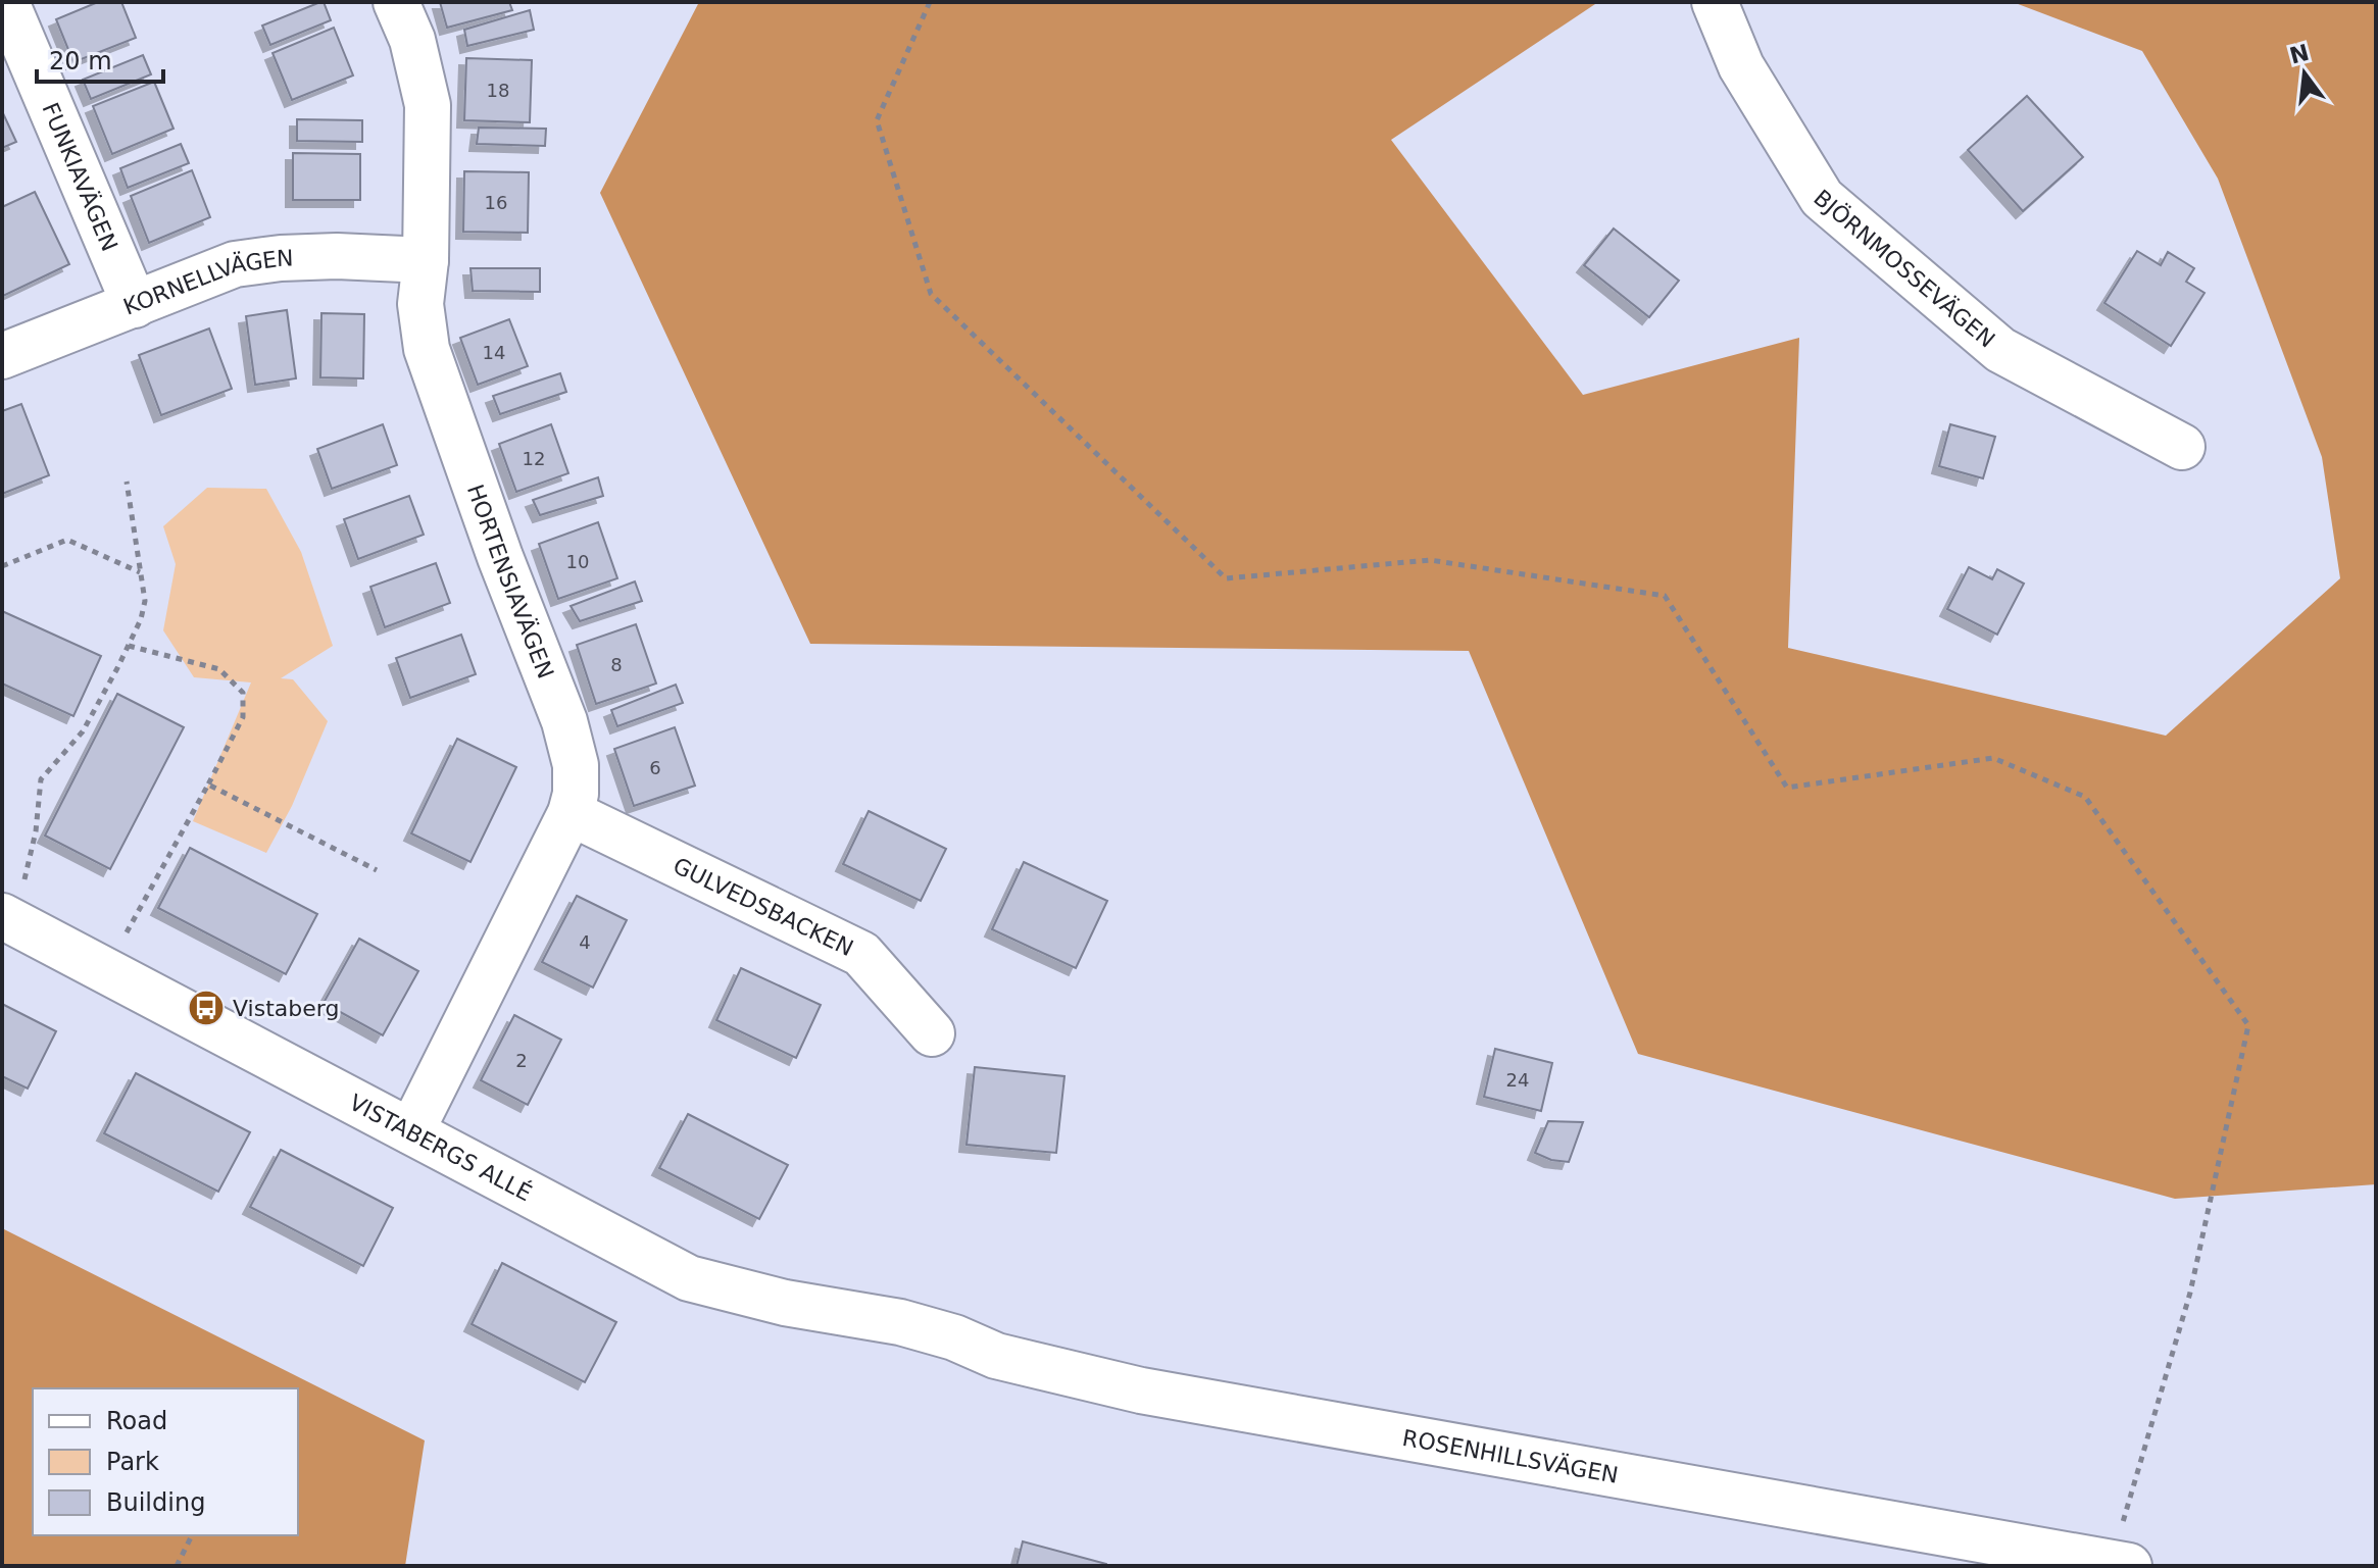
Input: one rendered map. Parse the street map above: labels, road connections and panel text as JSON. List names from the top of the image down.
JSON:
{
  "streets": {
    "street": [
      "FUNKIAVÄGEN",
      "BJÖRNMOSSEVÄGEN",
      "KORNELLVÄGEN",
      "HORTENSIAVÄGEN",
      "GULVEDSBACKEN",
      "VISTABERGS ALLÉ",
      "ROSENHILLSVÄGEN"
    ]
  },
  "crossings": [
    ["FUNKIAVÄGEN", "KORNELLVÄGEN"],
    ["KORNELLVÄGEN", "HORTENSIAVÄGEN"],
    ["HORTENSIAVÄGEN", "GULVEDSBACKEN"],
    ["HORTENSIAVÄGEN", "VISTABERGS ALLÉ"],
    ["VISTABERGS ALLÉ", "ROSENHILLSVÄGEN"]
  ],
  "places": {
    "bus stop": ["Vistaberg"]
  },
  "house_numbers": [
    "18",
    "16",
    "14",
    "12",
    "10",
    "8",
    "6",
    "4",
    "2",
    "24"
  ],
  "legend": ["Road", "Park", "Building"],
  "scale_bar": "20 m",
  "north": "top"
}
